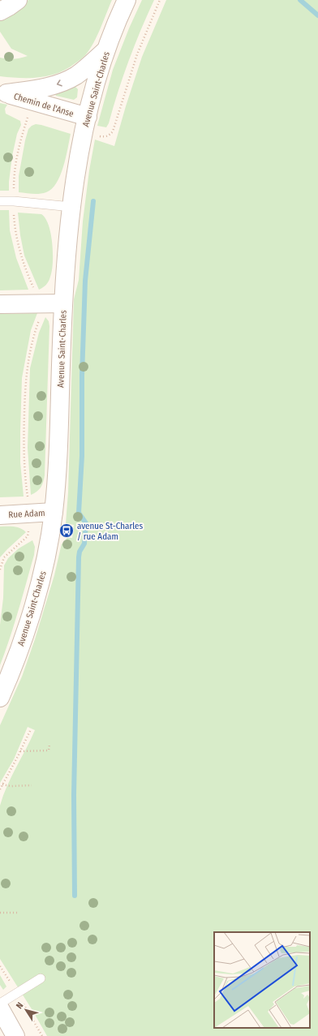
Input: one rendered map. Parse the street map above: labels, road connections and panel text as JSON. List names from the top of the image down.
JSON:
{
  "streets": {
    "street": ["Avenue Saint-Charles", "Chemin de l'Anse", "Rue Adam"]
  },
  "crossings": [
    ["Avenue Saint-Charles", "Chemin de l'Anse"],
    ["Avenue Saint-Charles", "Rue Adam"]
  ],
  "places": {
    "bus stop": ["avenue St-Charles / rue Adam"]
  },
  "north": "top left"
}
